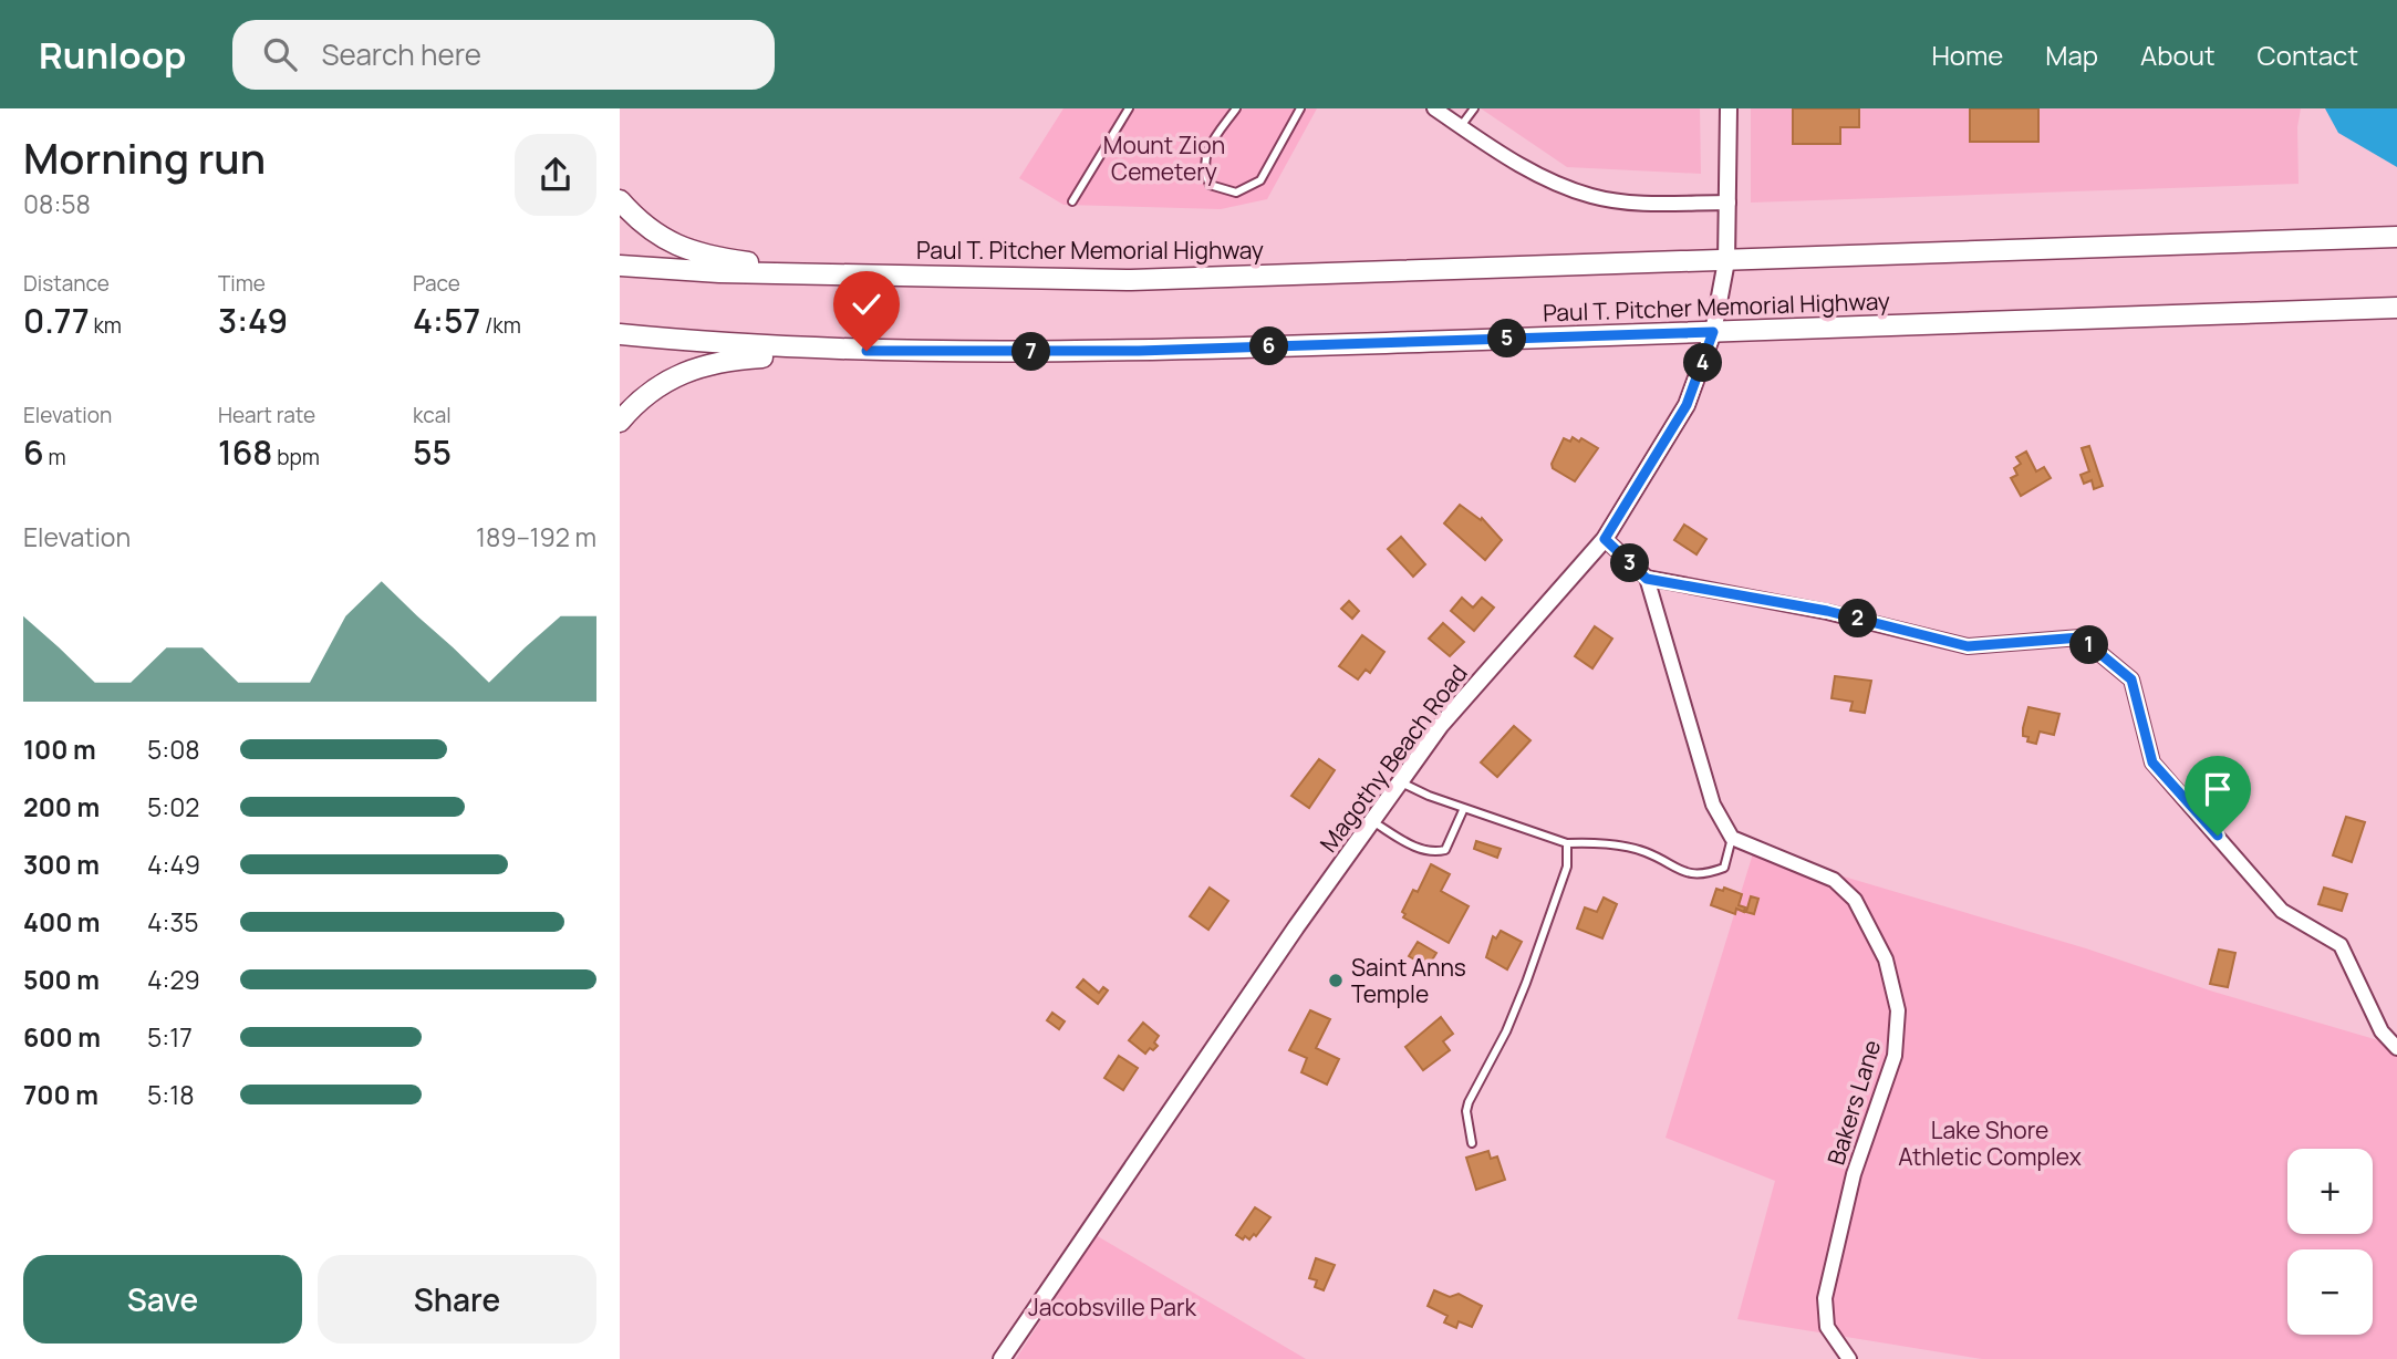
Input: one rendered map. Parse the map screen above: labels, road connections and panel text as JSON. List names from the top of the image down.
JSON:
{
  "streets": {
    "main road": ["Paul T. Pitcher Memorial Highway"],
    "street": ["Magothy Beach Road", "Bakers Lane"]
  },
  "crossings": [
    ["Paul T. Pitcher Memorial Highway", "Magothy Beach Road"]
  ],
  "parks": ["Mount Zion Cemetery", "Lake Shore Athletic Complex", "Jacobsville Park"],
  "places": ["Saint Anns Temple"],
  "page": {
    "header": "Runloop",
    "search": "Search here",
    "nav": [
      "Home",
      "Map",
      "About",
      "Contact"
    ],
    "heading": ["Morning run", "08:58"],
    "stats": [
      ["Distance", "0.77 km"],
      ["Time", "3:49"],
      ["Pace", "4:57 /km"],
      ["Elevation", "6 m"],
      ["Heart rate", "168 bpm"],
      ["kcal", "55"]
    ],
    "pins": [
      "5",
      "6",
      "7",
      "4",
      "3",
      "2",
      "1"
    ],
    "chart": ["Elevation", "189–192 m"],
    "list": [
      {
        "name": "100 m",
        "note": "5:08"
      },
      {
        "name": "200 m",
        "note": "5:02"
      },
      {
        "name": "300 m",
        "note": "4:49"
      },
      {
        "name": "400 m",
        "note": "4:35"
      },
      {
        "name": "500 m",
        "note": "4:29"
      },
      {
        "name": "600 m",
        "note": "5:17"
      },
      {
        "name": "700 m",
        "note": "5:18"
      }
    ],
    "map_buttons": ["+", "−"],
    "buttons": ["Save", "Share"]
  }
}
